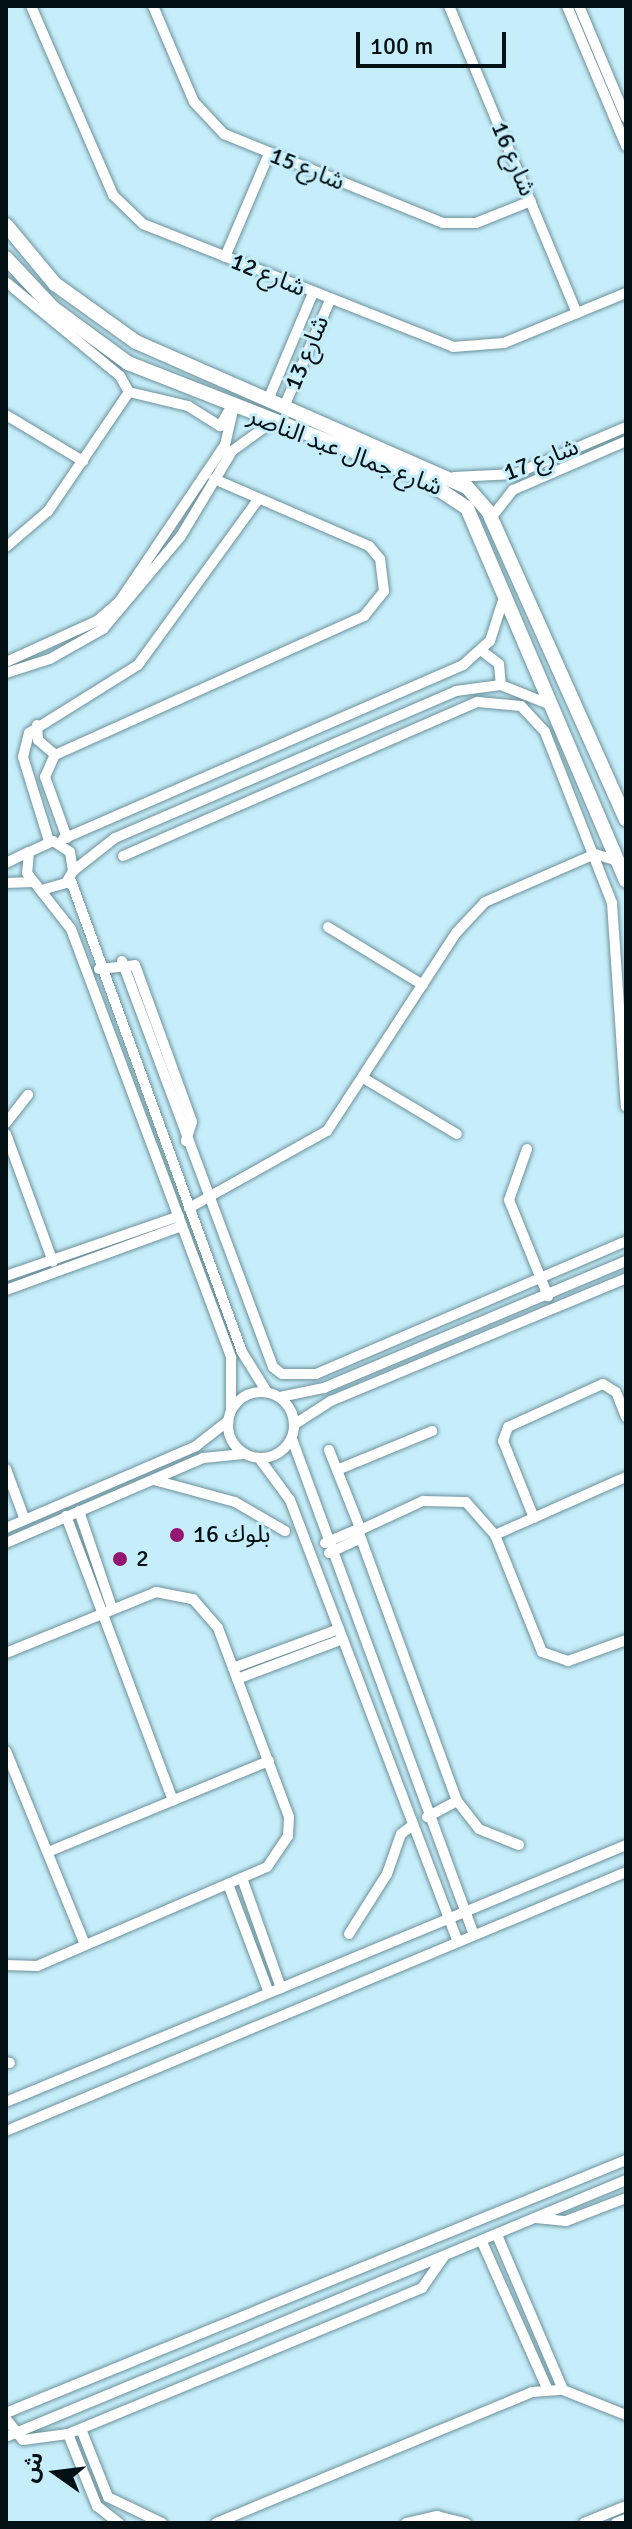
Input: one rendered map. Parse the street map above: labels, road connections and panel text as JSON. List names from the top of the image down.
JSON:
{
  "streets": {
    "main road": ["شارع جمال عبد الناصر"],
    "street": [
      "شارع 16",
      "شارع 15",
      "شارع 12",
      "شارع 13",
      "شارع 17"
    ]
  },
  "crossings": [
    ["شارع 16", "شارع 15"],
    ["شارع 16", "شارع 12"],
    ["شارع 12", "شارع 13"],
    ["شارع 13", "شارع جمال عبد الناصر"],
    ["شارع جمال عبد الناصر", "شارع 17"]
  ],
  "places": ["بلوك 16", "2"],
  "scale_bar": "100 m",
  "north": "left"
}
